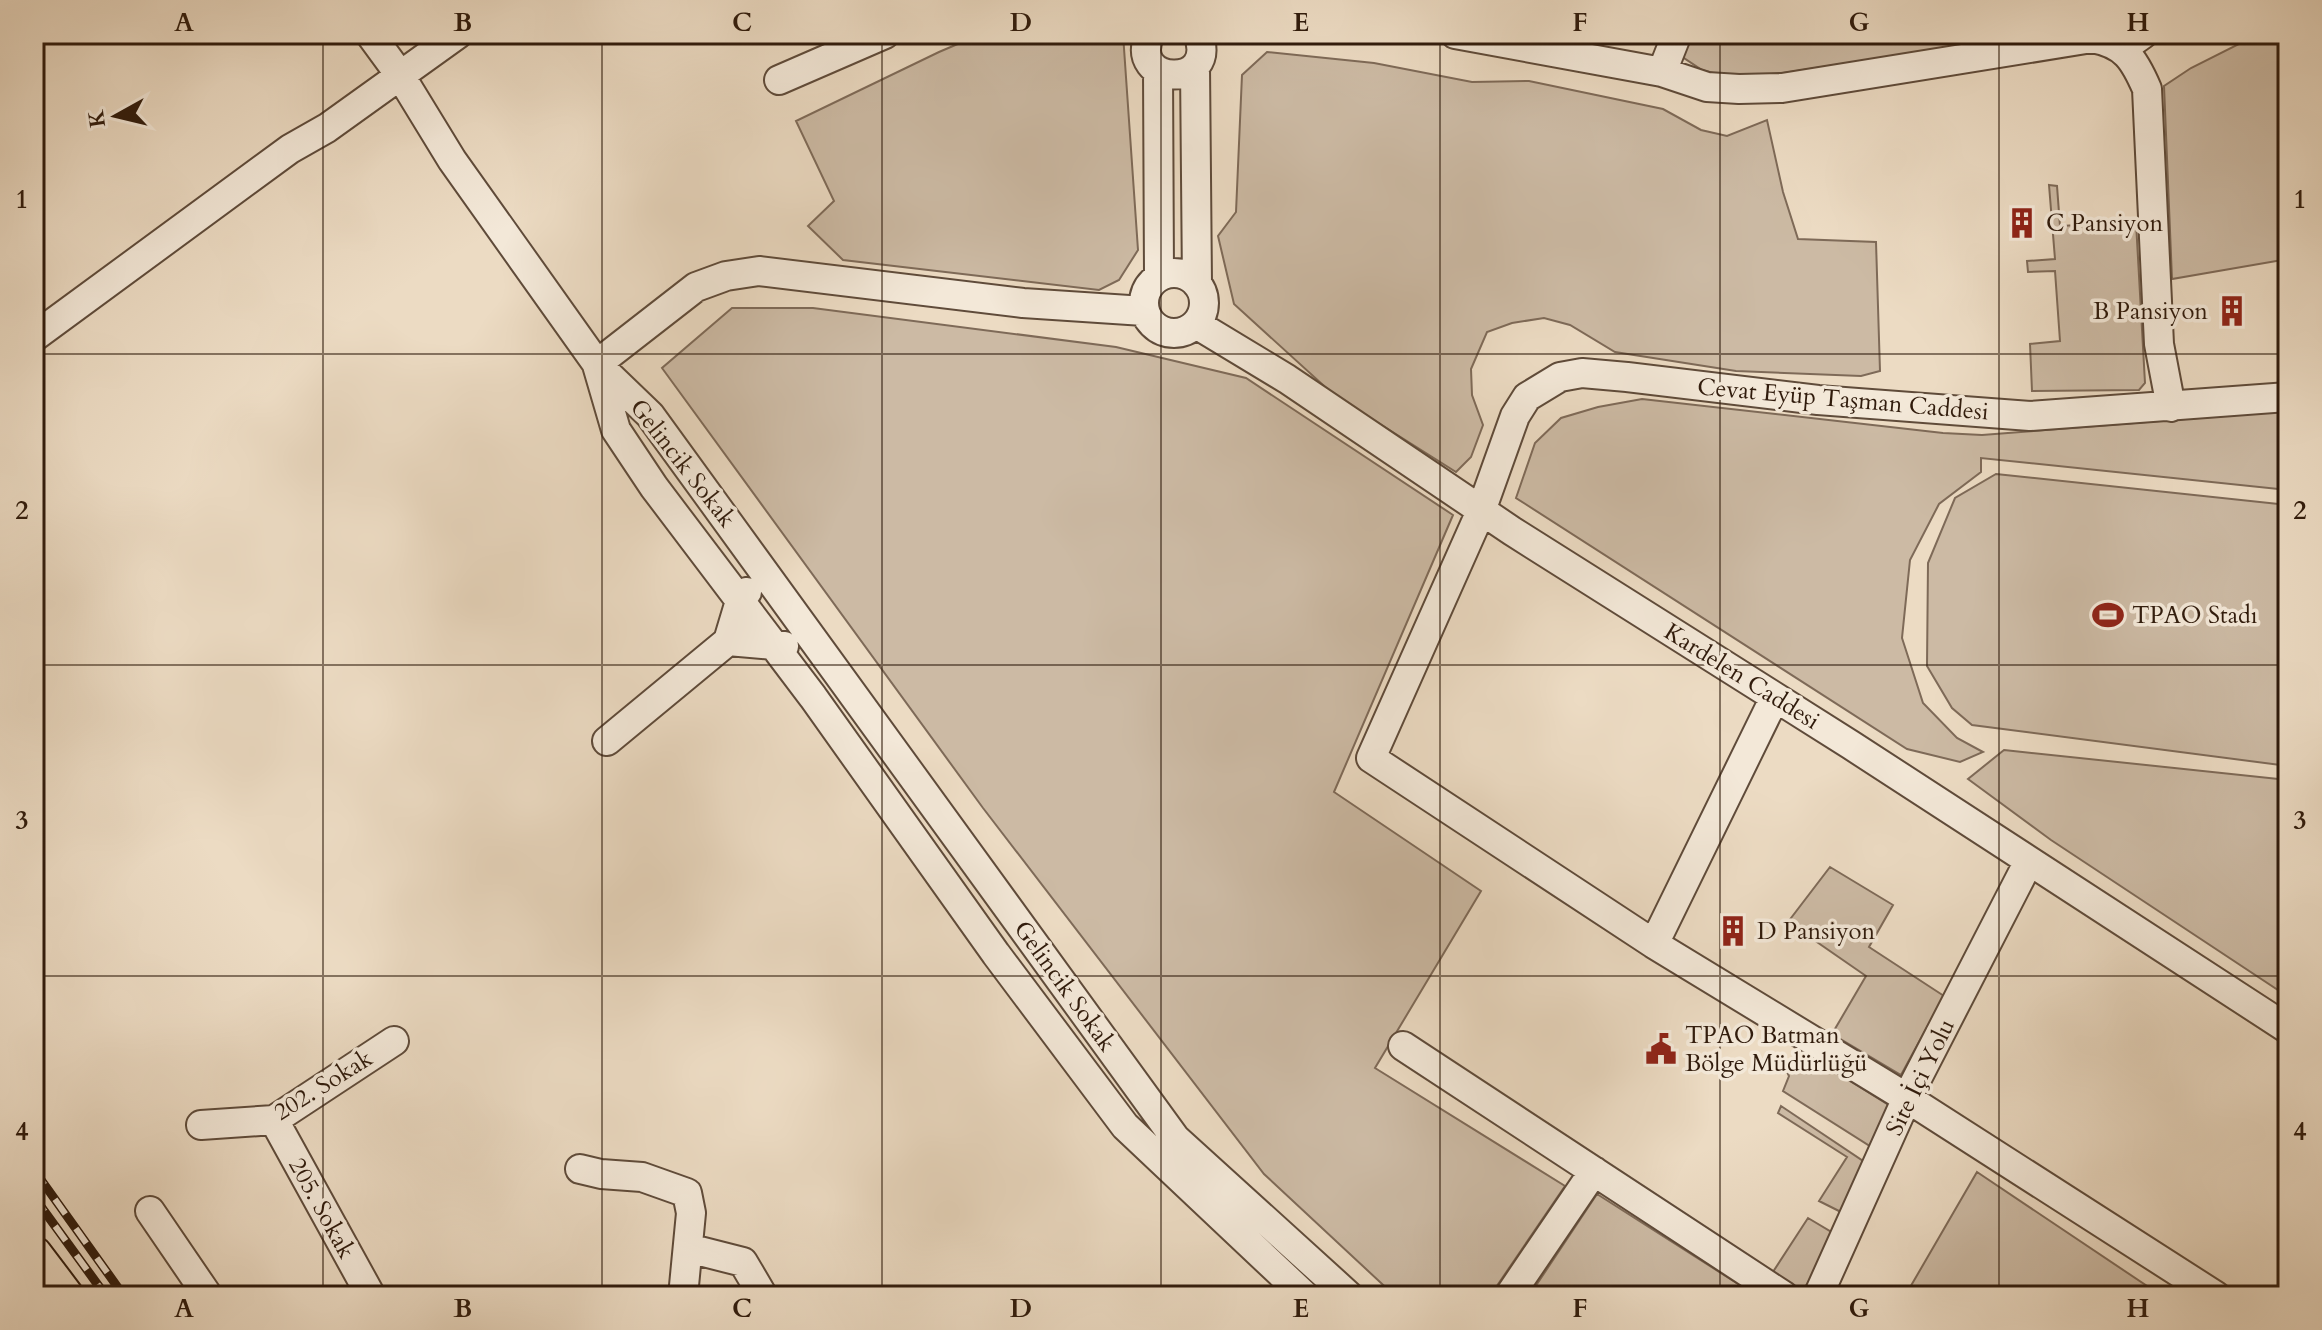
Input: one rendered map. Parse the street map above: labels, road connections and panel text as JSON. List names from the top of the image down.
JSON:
{
  "streets": {
    "street": [
      "Cevat Eyüp Taşman Caddesi",
      "Gelincik Sokak",
      "Kardelen Caddesi",
      "Site İçi Yolu",
      "202. Sokak",
      "205. Sokak"
    ]
  },
  "crossings": [
    ["Cevat Eyüp Taşman Caddesi", "Kardelen Caddesi"],
    ["Kardelen Caddesi", "Site İçi Yolu"],
    ["202. Sokak", "205. Sokak"]
  ],
  "places": {
    "building": ["C Pansiyon", "B Pansiyon", "D Pansiyon"],
    "sports": ["TPAO Stadı"],
    "public building": ["TPAO Batman Bölge Müdürlüğü"]
  },
  "north": "left",
  "grid": {
    "columns": [
      "A",
      "B",
      "C",
      "D",
      "E",
      "F",
      "G",
      "H"
    ],
    "rows": [
      "1",
      "2",
      "3",
      "4"
    ]
  }
}
